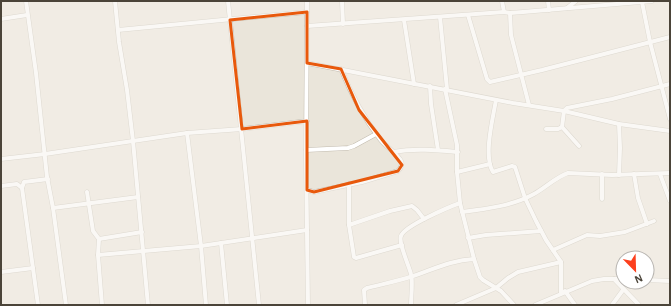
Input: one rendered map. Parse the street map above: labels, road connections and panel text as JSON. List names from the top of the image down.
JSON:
{
  "north": "bottom right"
}
